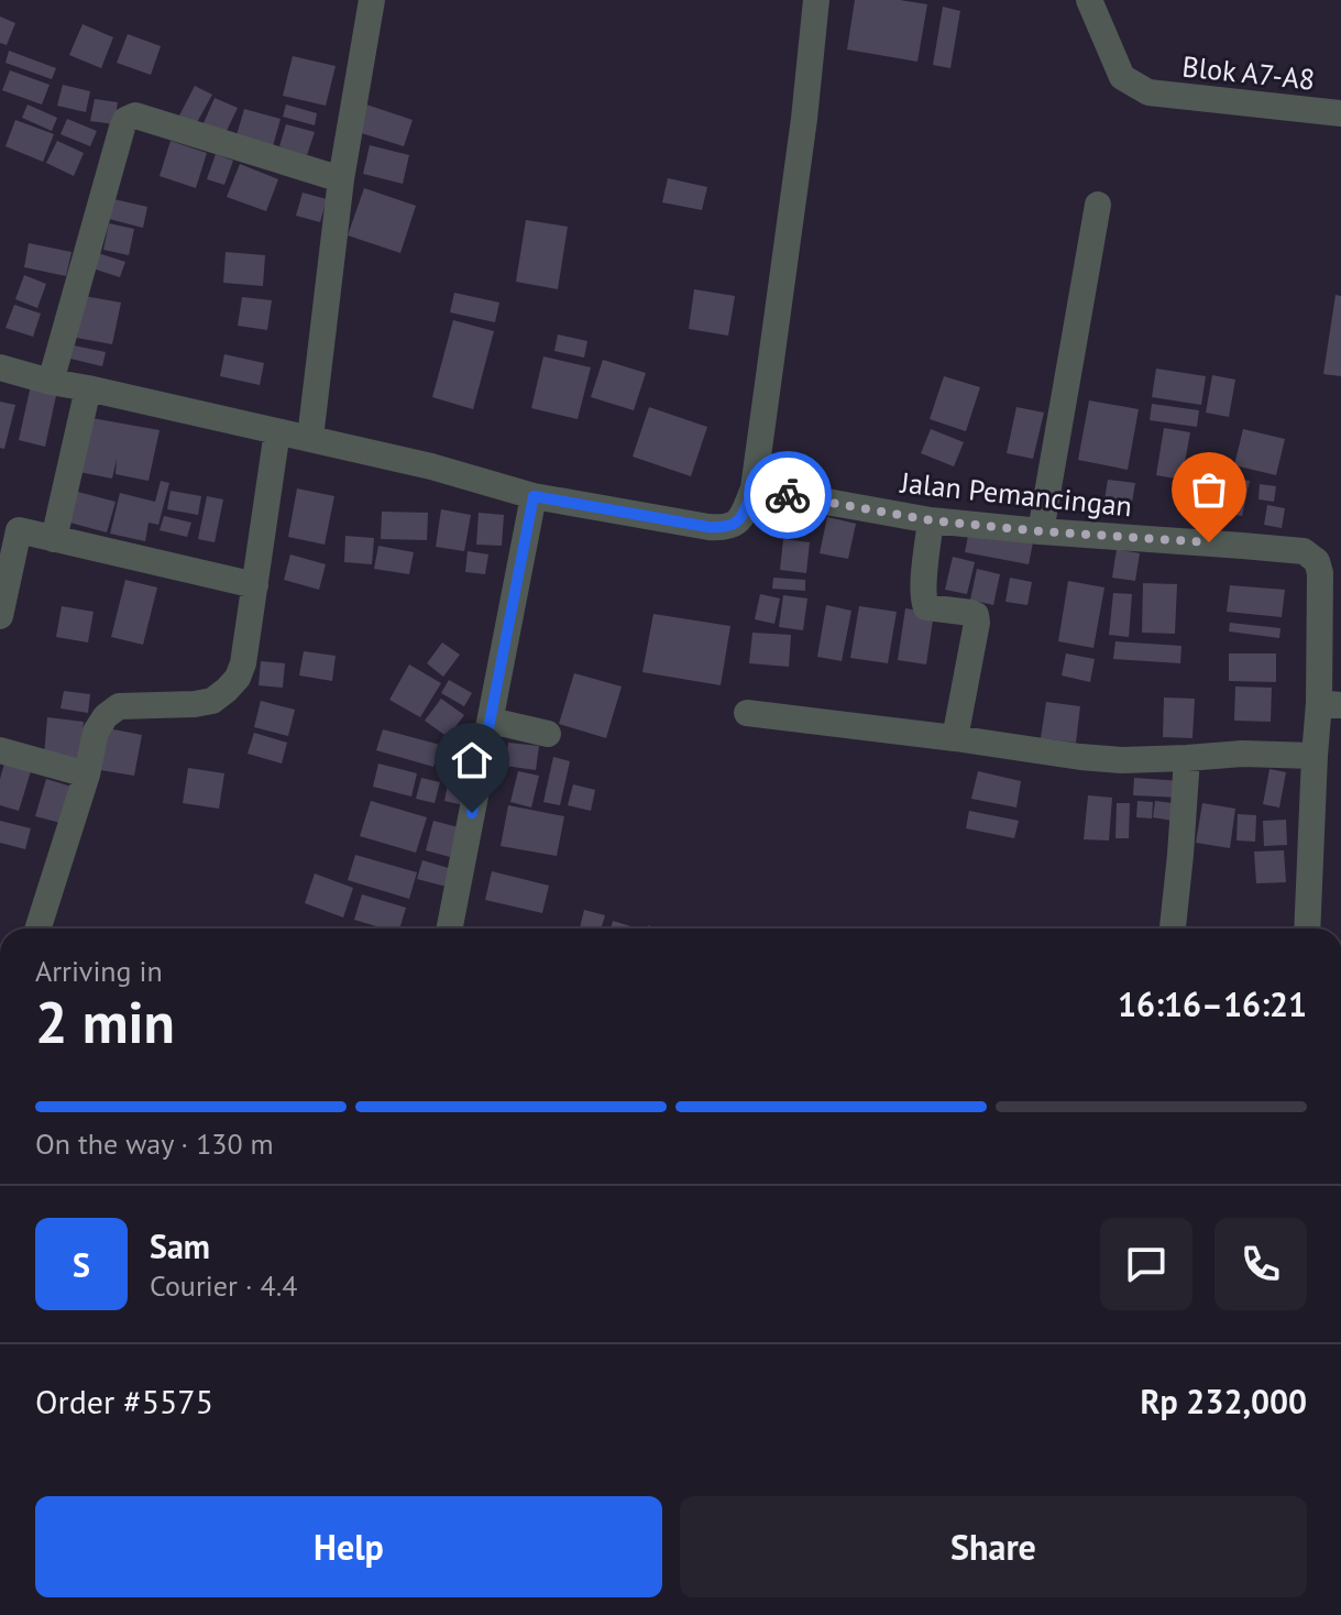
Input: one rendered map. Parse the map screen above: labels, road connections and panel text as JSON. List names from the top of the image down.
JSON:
{
  "streets": {
    "street": ["Blok A7-A8", "Jalan Pemancingan"]
  },
  "page": {
    "heading": ["2 min", "Arriving in", "16:16–16:21"],
    "panel": [
      "Sam",
      "Courier · 4.4",
      "Order #5575",
      "Rp 232,000"
    ],
    "bar": "On the way · 130 m",
    "round": "S",
    "buttons": ["Help", "Share"]
  }
}
